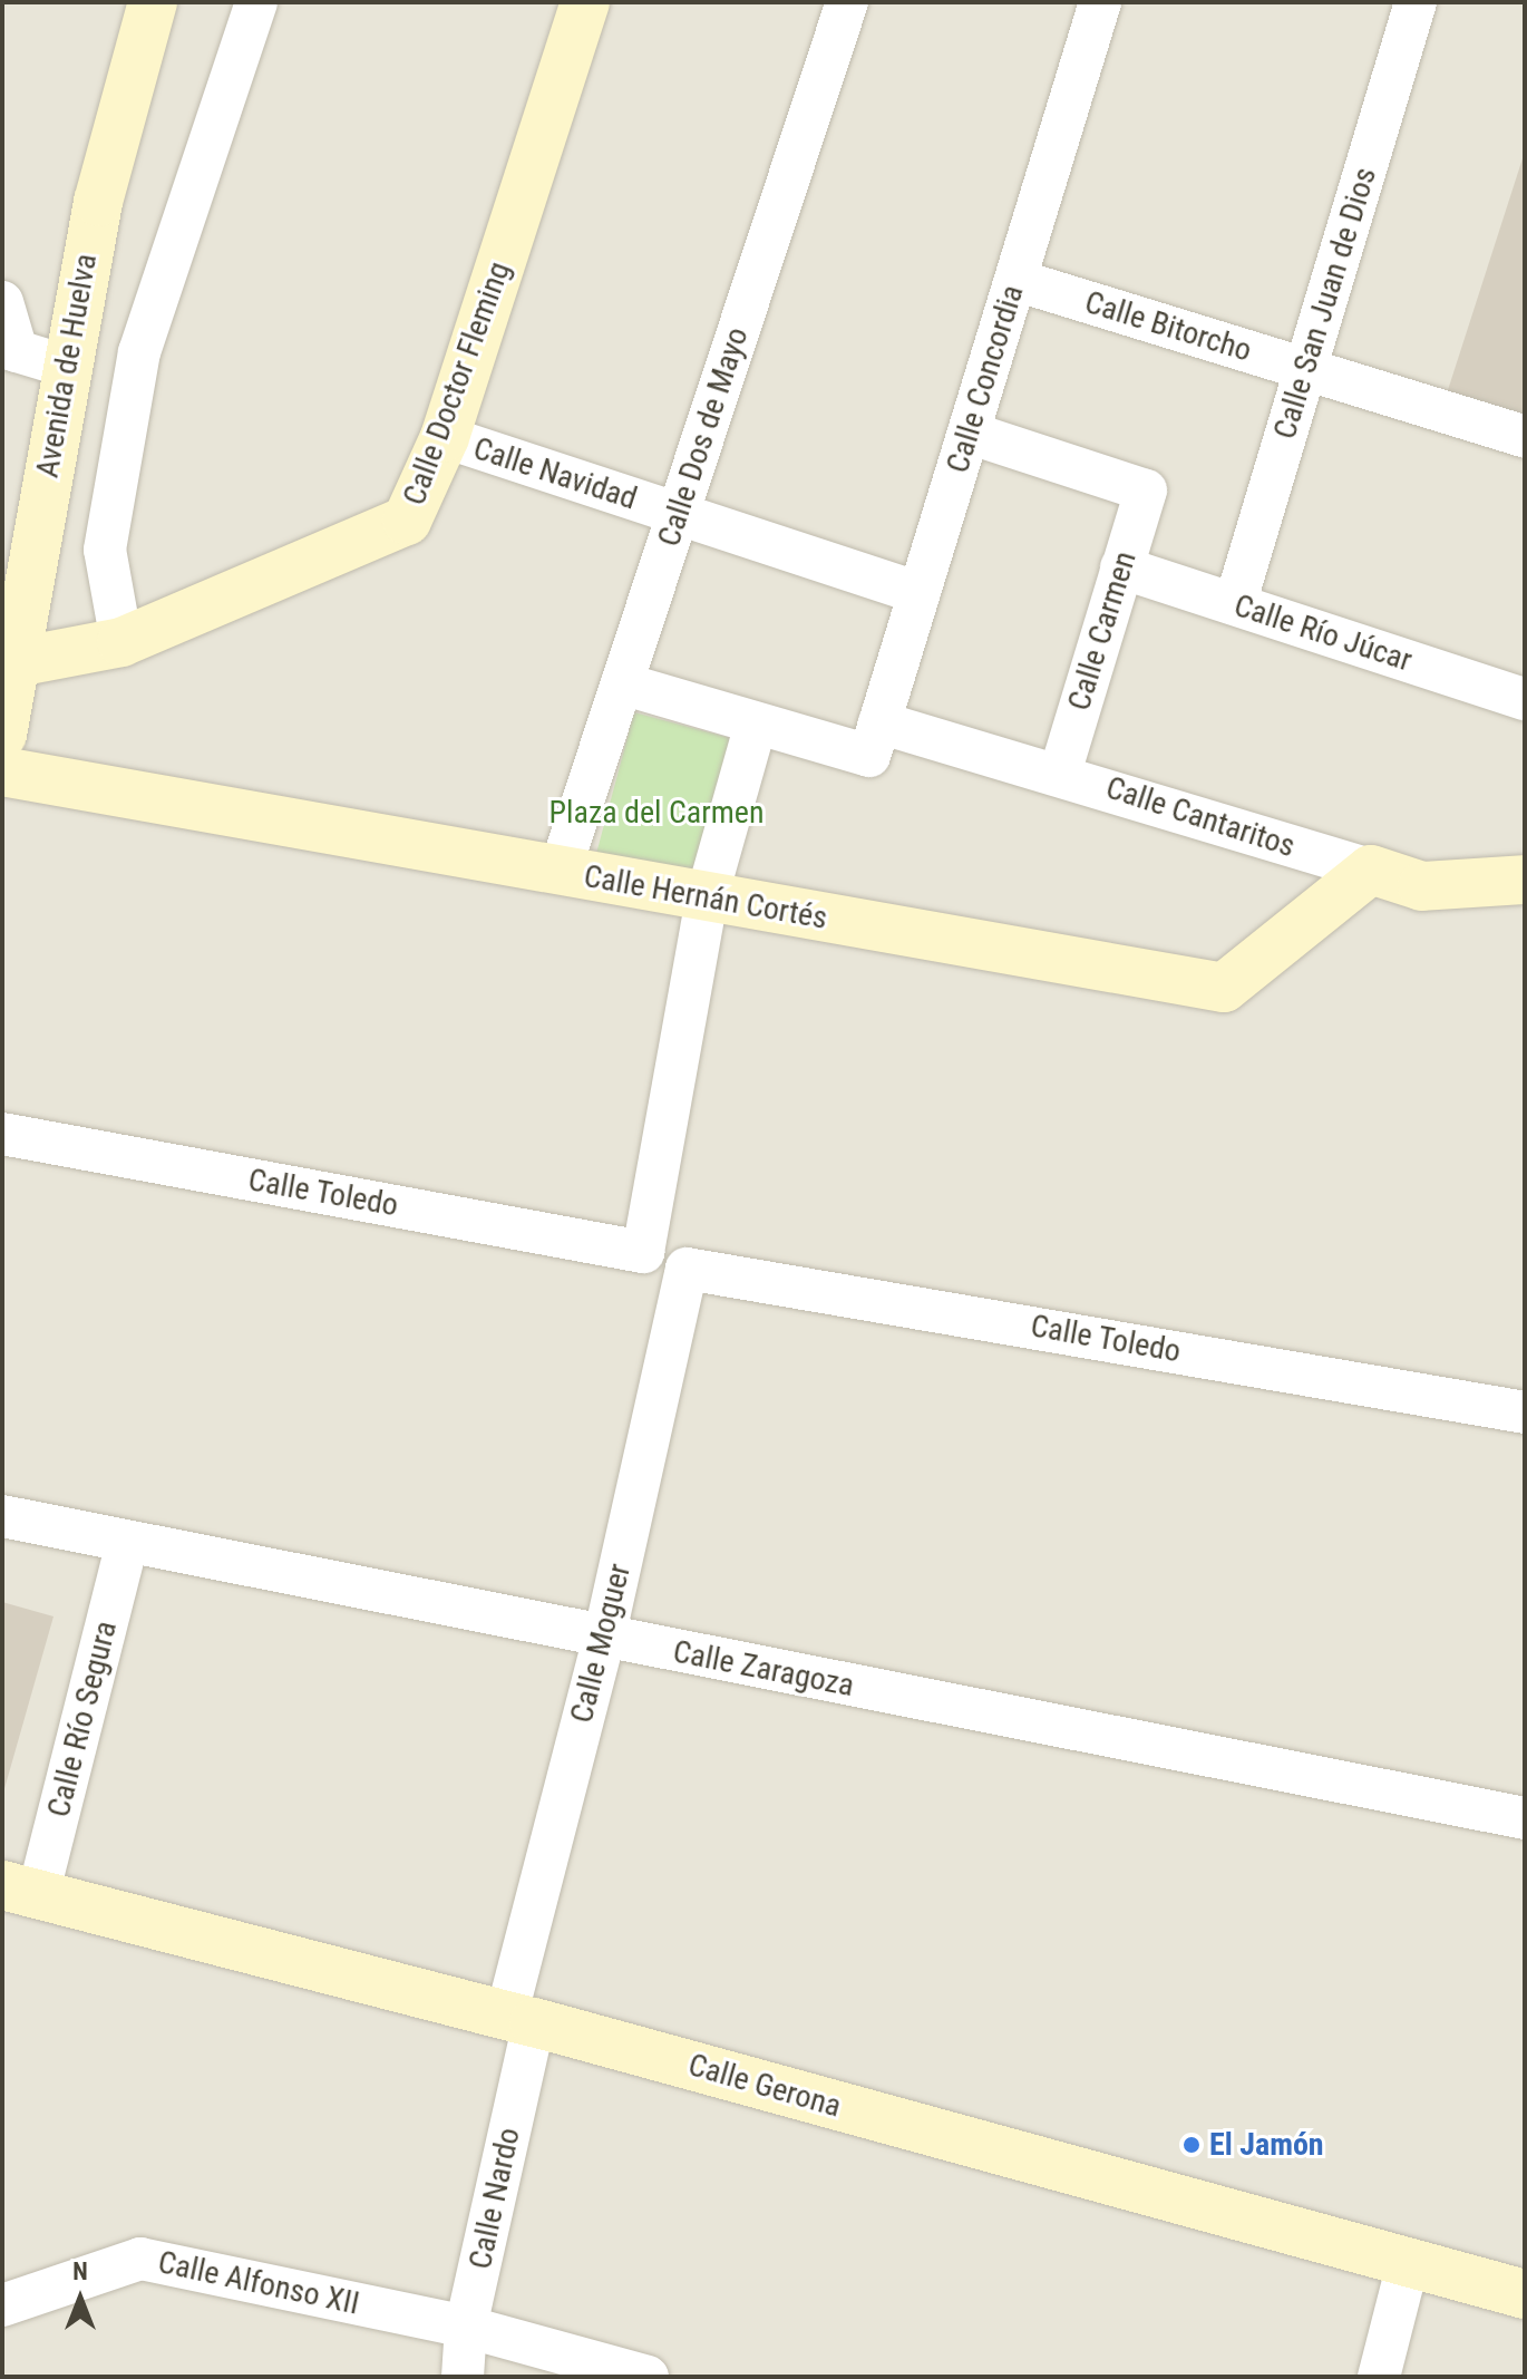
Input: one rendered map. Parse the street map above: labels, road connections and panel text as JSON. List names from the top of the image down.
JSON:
{
  "streets": {
    "street": [
      "Calle San Juan de Dios",
      "Calle Bitorcho",
      "Avenida de Huelva",
      "Calle Concordia",
      "Calle Doctor Fleming",
      "Calle Dos de Mayo",
      "Calle Navidad",
      "Calle Carmen",
      "Calle Río Júcar",
      "Calle Cantaritos",
      "Calle Hernán Cortés",
      "Calle Toledo",
      "Calle Moguer",
      "Calle Zaragoza",
      "Calle Río Segura",
      "Calle Gerona",
      "Calle Nardo",
      "Calle Alfonso XII"
    ]
  },
  "crossings": [
    ["Calle San Juan de Dios", "Calle Bitorcho"],
    ["Calle San Juan de Dios", "Calle Río Júcar"],
    ["Calle Bitorcho", "Calle Concordia"],
    ["Avenida de Huelva", "Calle Doctor Fleming"],
    ["Calle Concordia", "Calle Navidad"],
    ["Calle Concordia", "Calle Carmen"],
    ["Calle Concordia", "Calle Cantaritos"],
    ["Calle Doctor Fleming", "Calle Navidad"],
    ["Calle Dos de Mayo", "Calle Navidad"],
    ["Calle Dos de Mayo", "Calle Hernán Cortés"],
    ["Calle Carmen", "Calle Río Júcar"],
    ["Calle Carmen", "Calle Cantaritos"],
    ["Calle Cantaritos", "Calle Hernán Cortés"],
    ["Calle Hernán Cortés", "Calle Toledo"],
    ["Calle Toledo", "Calle Moguer"],
    ["Calle Moguer", "Calle Zaragoza"],
    ["Calle Moguer", "Calle Gerona"],
    ["Calle Moguer", "Calle Nardo"],
    ["Calle Zaragoza", "Calle Río Segura"],
    ["Calle Río Segura", "Calle Gerona"],
    ["Calle Gerona", "Calle Nardo"],
    ["Calle Nardo", "Calle Alfonso XII"]
  ],
  "parks": ["Plaza del Carmen"],
  "places": ["El Jamón"],
  "north": "top"
}
